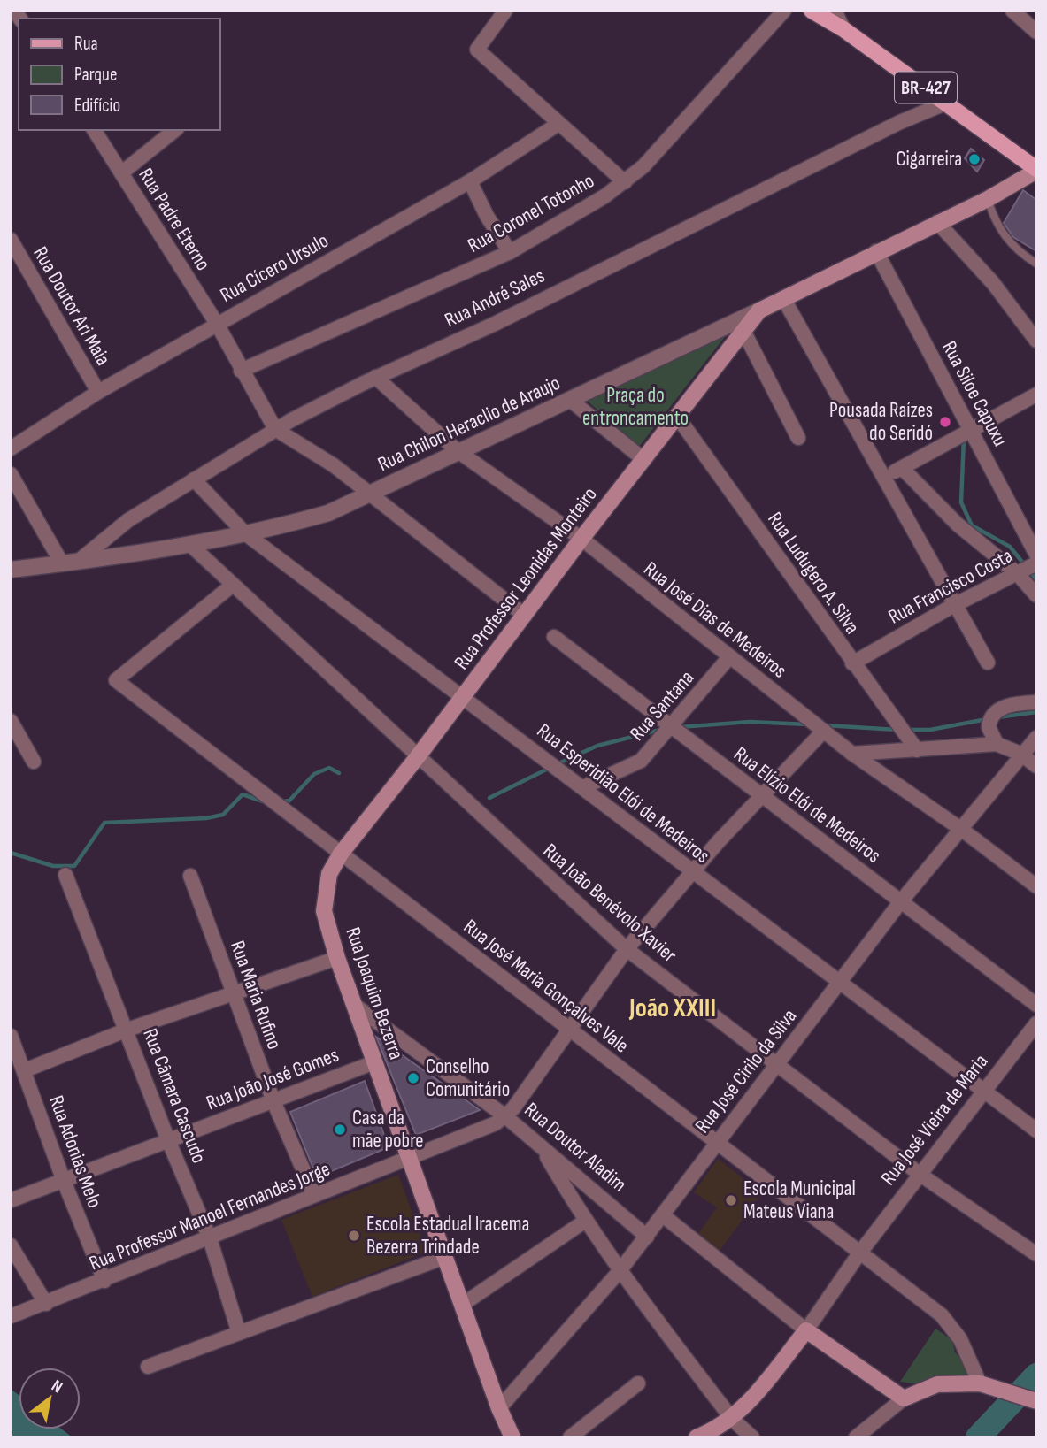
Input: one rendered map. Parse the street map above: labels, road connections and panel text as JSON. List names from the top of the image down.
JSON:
{
  "streets": {
    "main road": [
      "BR-427",
      "Rua Chilon Heraclio de Araujo",
      "Rua Professor Leonidas Monteiro",
      "Rua Joaquim Bezerra",
      "Rua José Vieira de Maria"
    ],
    "street": [
      "Rua Coronel Totonho",
      "Rua Padre Eterno",
      "Rua Cícero Ursulo",
      "Rua André Sales",
      "Rua Doutor Ari Maia",
      "Rua Siloe Capuxu",
      "Rua Ludugero A. Silva",
      "Rua Francisco Costa",
      "Rua José Dias de Medeiros",
      "Rua Santana",
      "Rua Esperidião Elói de Medeiros",
      "Rua Elízio Elói de Medeiros",
      "Rua João Benévolo Xavier",
      "Rua José Maria Gonçalves Vale",
      "Rua Maria Rufino",
      "Rua José Cirilo da Silva",
      "Rua João José Gomes",
      "Rua Câmara Cascudo",
      "Rua Doutor Aladim",
      "Rua Adonias Melo",
      "Rua Professor Manoel Fernandes Jorge"
    ]
  },
  "crossings": [
    ["BR-427", "Rua André Sales"],
    ["BR-427", "Rua Chilon Heraclio de Araujo"],
    ["Rua Coronel Totonho", "Rua Padre Eterno"],
    ["Rua Padre Eterno", "Rua Cícero Ursulo"],
    ["Rua Padre Eterno", "Rua André Sales"],
    ["Rua Cícero Ursulo", "Rua Doutor Ari Maia"],
    ["Rua André Sales", "Rua Chilon Heraclio de Araujo"],
    ["Rua André Sales", "Rua José Dias de Medeiros"],
    ["Rua André Sales", "Rua Esperidião Elói de Medeiros"],
    ["Rua Siloe Capuxu", "Rua Chilon Heraclio de Araujo"],
    ["Rua Chilon Heraclio de Araujo", "Rua Professor Leonidas Monteiro"],
    ["Rua Chilon Heraclio de Araujo", "Rua José Dias de Medeiros"],
    ["Rua Chilon Heraclio de Araujo", "Rua Esperidião Elói de Medeiros"],
    ["Rua Chilon Heraclio de Araujo", "Rua João Benévolo Xavier"],
    ["Rua Ludugero A. Silva", "Rua Professor Leonidas Monteiro"],
    ["Rua Ludugero A. Silva", "Rua Francisco Costa"],
    ["Rua Professor Leonidas Monteiro", "Rua José Dias de Medeiros"],
    ["Rua Professor Leonidas Monteiro", "Rua Esperidião Elói de Medeiros"],
    ["Rua Professor Leonidas Monteiro", "Rua João Benévolo Xavier"],
    ["Rua Professor Leonidas Monteiro", "Rua José Maria Gonçalves Vale"],
    ["Rua Professor Leonidas Monteiro", "Rua Joaquim Bezerra"],
    ["Rua José Dias de Medeiros", "Rua Santana"],
    ["Rua José Dias de Medeiros", "Rua José Cirilo da Silva"],
    ["Rua José Dias de Medeiros", "Rua Professor Manoel Fernandes Jorge"],
    ["Rua Santana", "Rua Esperidião Elói de Medeiros"],
    ["Rua Santana", "Rua Elízio Elói de Medeiros"],
    ["Rua Esperidião Elói de Medeiros", "Rua José Cirilo da Silva"],
    ["Rua Esperidião Elói de Medeiros", "Rua José Vieira de Maria"],
    ["Rua Esperidião Elói de Medeiros", "Rua Professor Manoel Fernandes Jorge"],
    ["Rua Elízio Elói de Medeiros", "Rua José Cirilo da Silva"],
    ["Rua Elízio Elói de Medeiros", "Rua Professor Manoel Fernandes Jorge"],
    ["Rua João Benévolo Xavier", "Rua José Maria Gonçalves Vale"],
    ["Rua João Benévolo Xavier", "Rua José Cirilo da Silva"],
    ["Rua João Benévolo Xavier", "Rua José Vieira de Maria"],
    ["Rua João Benévolo Xavier", "Rua Professor Manoel Fernandes Jorge"],
    ["Rua José Maria Gonçalves Vale", "Rua José Cirilo da Silva"],
    ["Rua José Maria Gonçalves Vale", "Rua José Vieira de Maria"],
    ["Rua José Maria Gonçalves Vale", "Rua Professor Manoel Fernandes Jorge"],
    ["Rua Joaquim Bezerra", "Rua José Cirilo da Silva"],
    ["Rua Joaquim Bezerra", "Rua João José Gomes"],
    ["Rua Joaquim Bezerra", "Rua Doutor Aladim"],
    ["Rua Joaquim Bezerra", "Rua Professor Manoel Fernandes Jorge"],
    ["Rua Maria Rufino", "Rua João José Gomes"],
    ["Rua Maria Rufino", "Rua Professor Manoel Fernandes Jorge"],
    ["Rua José Cirilo da Silva", "Rua Doutor Aladim"],
    ["Rua João José Gomes", "Rua Câmara Cascudo"],
    ["Rua João José Gomes", "Rua Adonias Melo"],
    ["Rua Câmara Cascudo", "Rua Professor Manoel Fernandes Jorge"],
    ["Rua Doutor Aladim", "Rua Professor Manoel Fernandes Jorge"],
    ["Rua Adonias Melo", "Rua Professor Manoel Fernandes Jorge"]
  ],
  "districts": ["João XXIII"],
  "parks": ["Praça do entroncamento"],
  "places": [
    "Cigarreira",
    "Pousada Raízes do Seridó",
    "Conselho Comunitário",
    "Casa da mãe pobre",
    "Escola Municipal Mateus Viana",
    "Escola Estadual Iracema Bezerra Trindade"
  ],
  "legend": ["Rua", "Parque", "Edifício"],
  "north": "top right"
}
